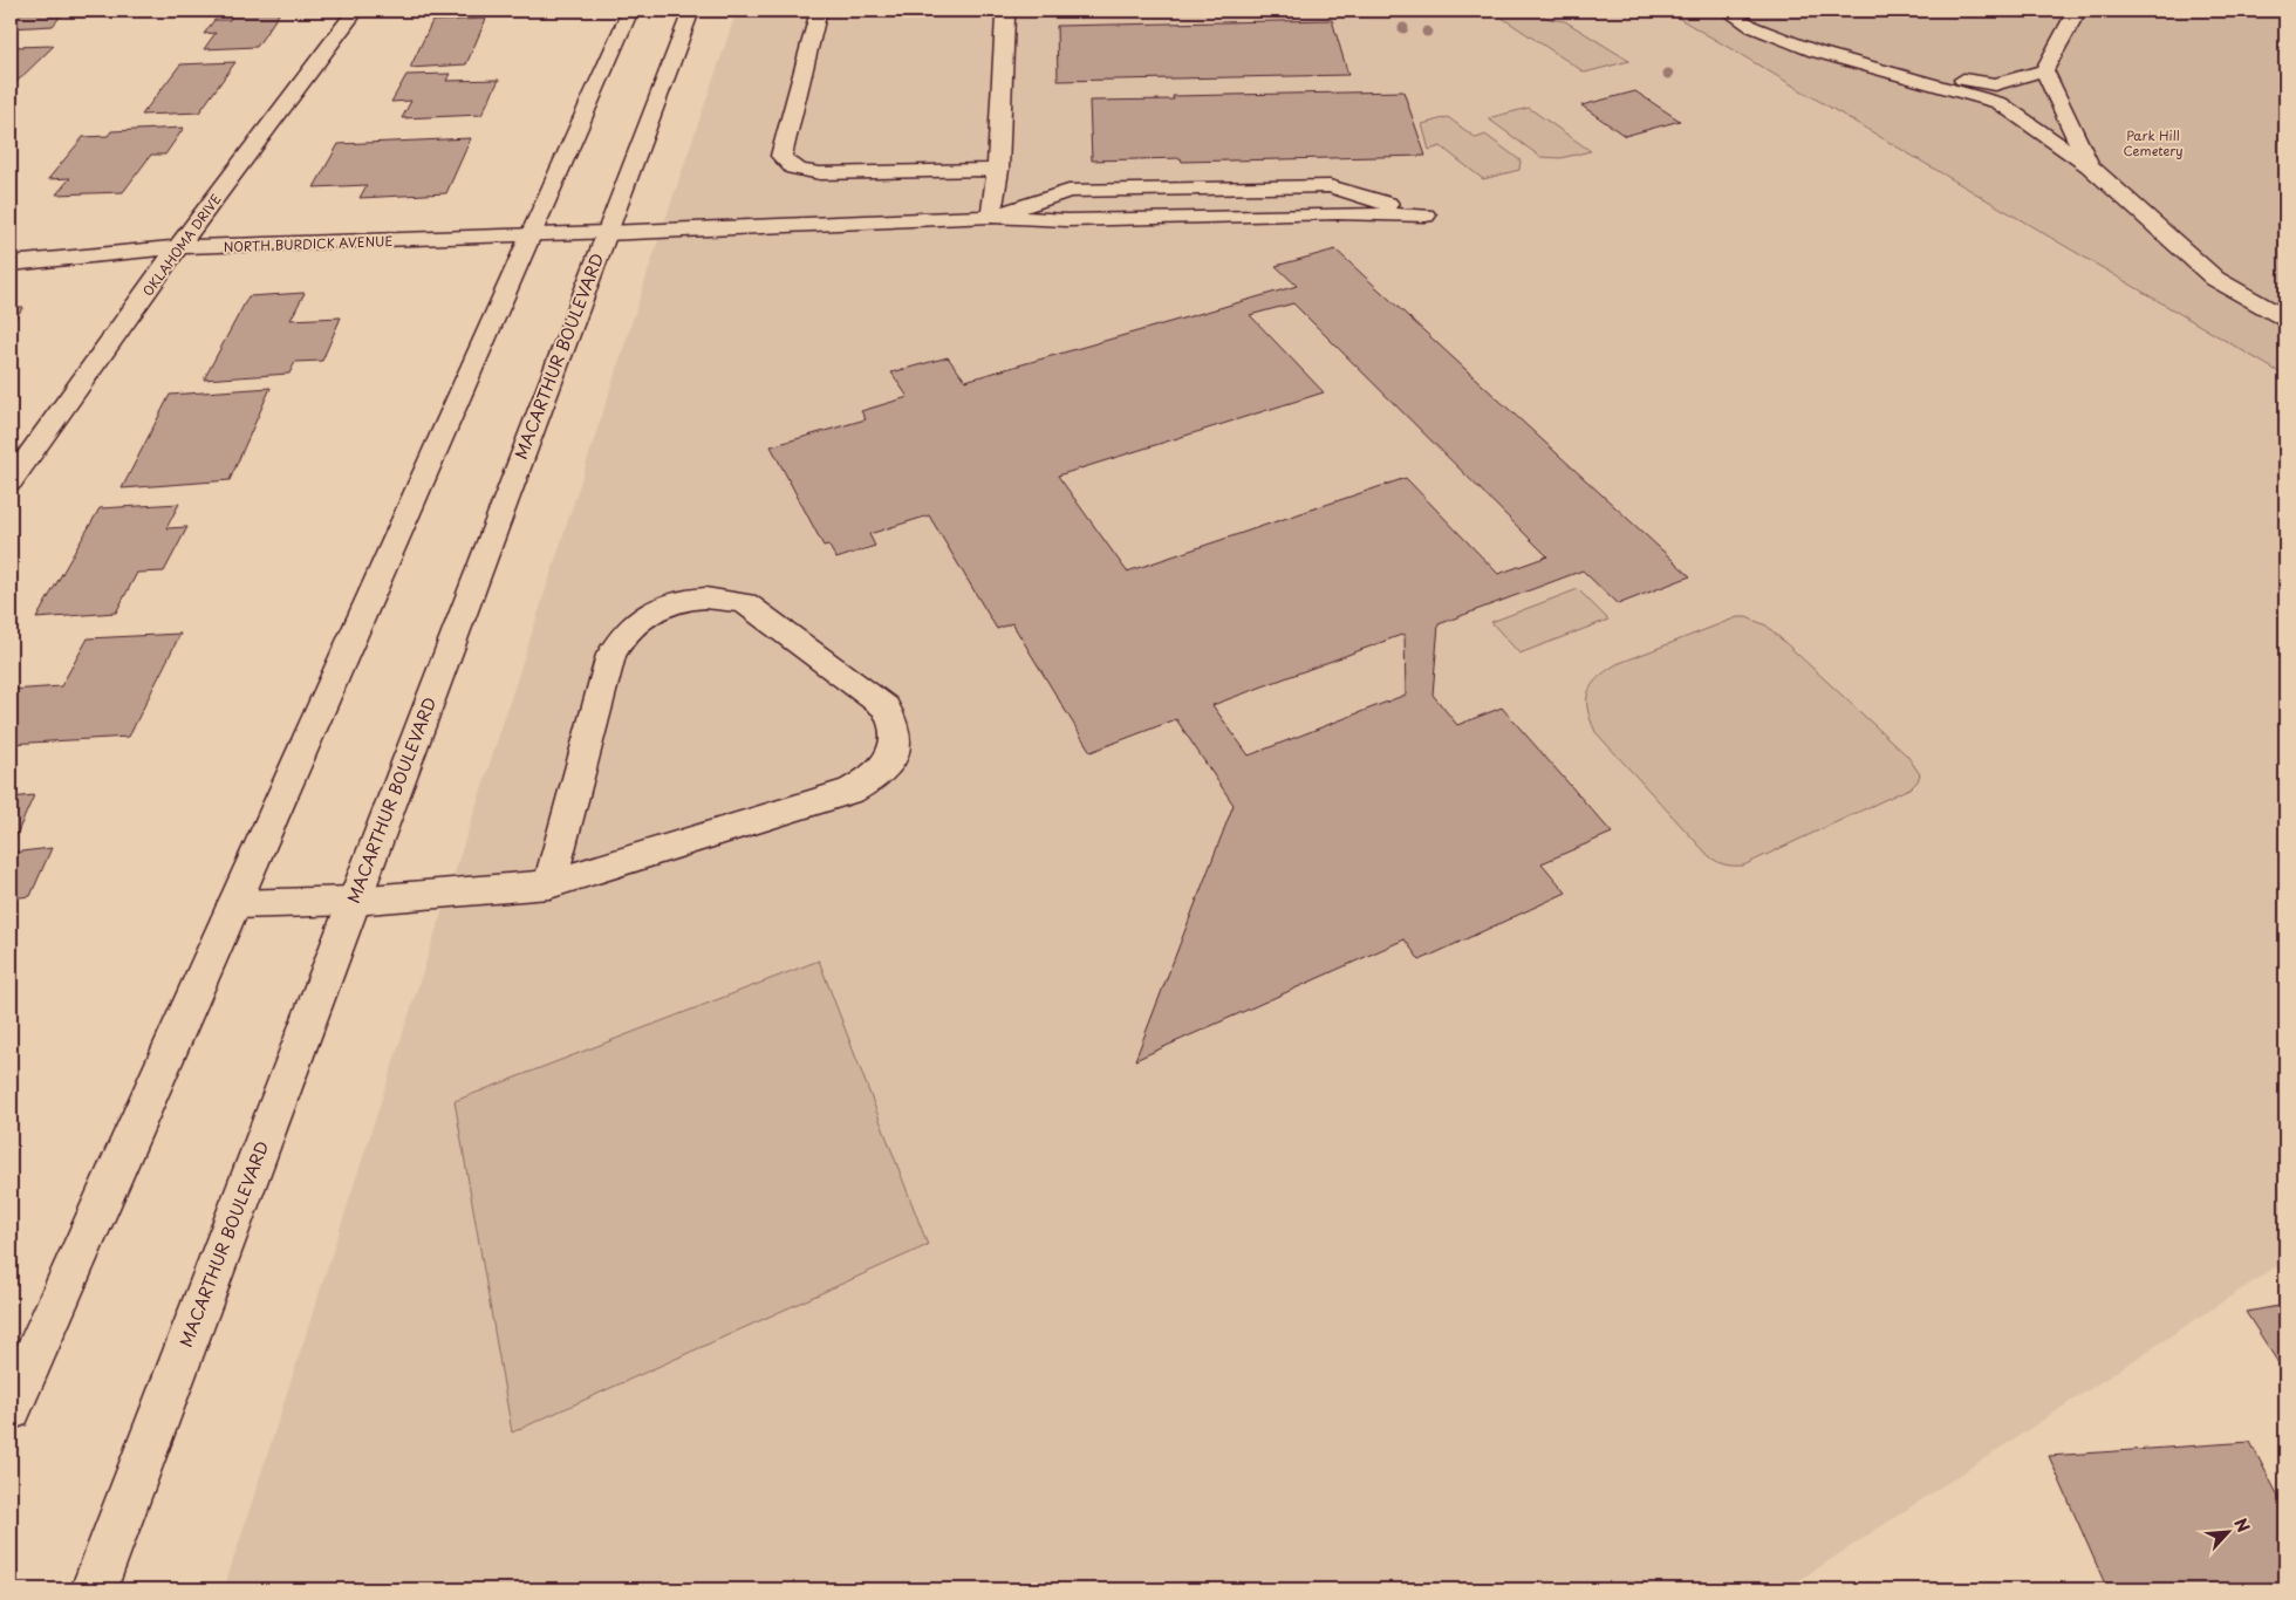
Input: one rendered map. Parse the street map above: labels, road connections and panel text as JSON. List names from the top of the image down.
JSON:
{
  "streets": {
    "street": ["NORTH BURDICK AVENUE", "OKLAHOMA DRIVE", "MACARTHUR BOULEVARD"]
  },
  "crossings": [
    ["NORTH BURDICK AVENUE", "OKLAHOMA DRIVE"],
    ["NORTH BURDICK AVENUE", "MACARTHUR BOULEVARD"]
  ],
  "parks": ["Park Hill Cemetery"],
  "north": "top right"
}
